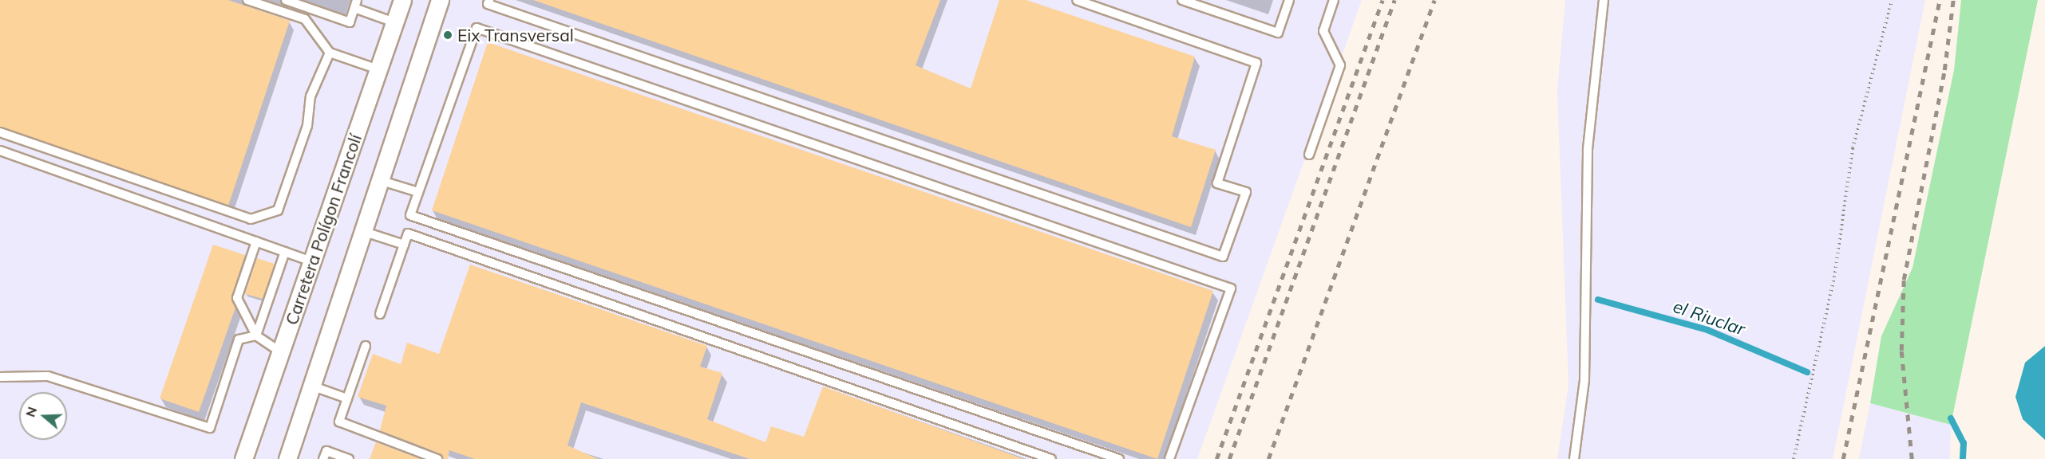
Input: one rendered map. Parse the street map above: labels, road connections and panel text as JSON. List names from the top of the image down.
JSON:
{
  "streets": {
    "street": ["Carretera Polígon Francolí"]
  },
  "water": ["el Riuclar"],
  "places": ["Eix Transversal"],
  "north": "left"
}
